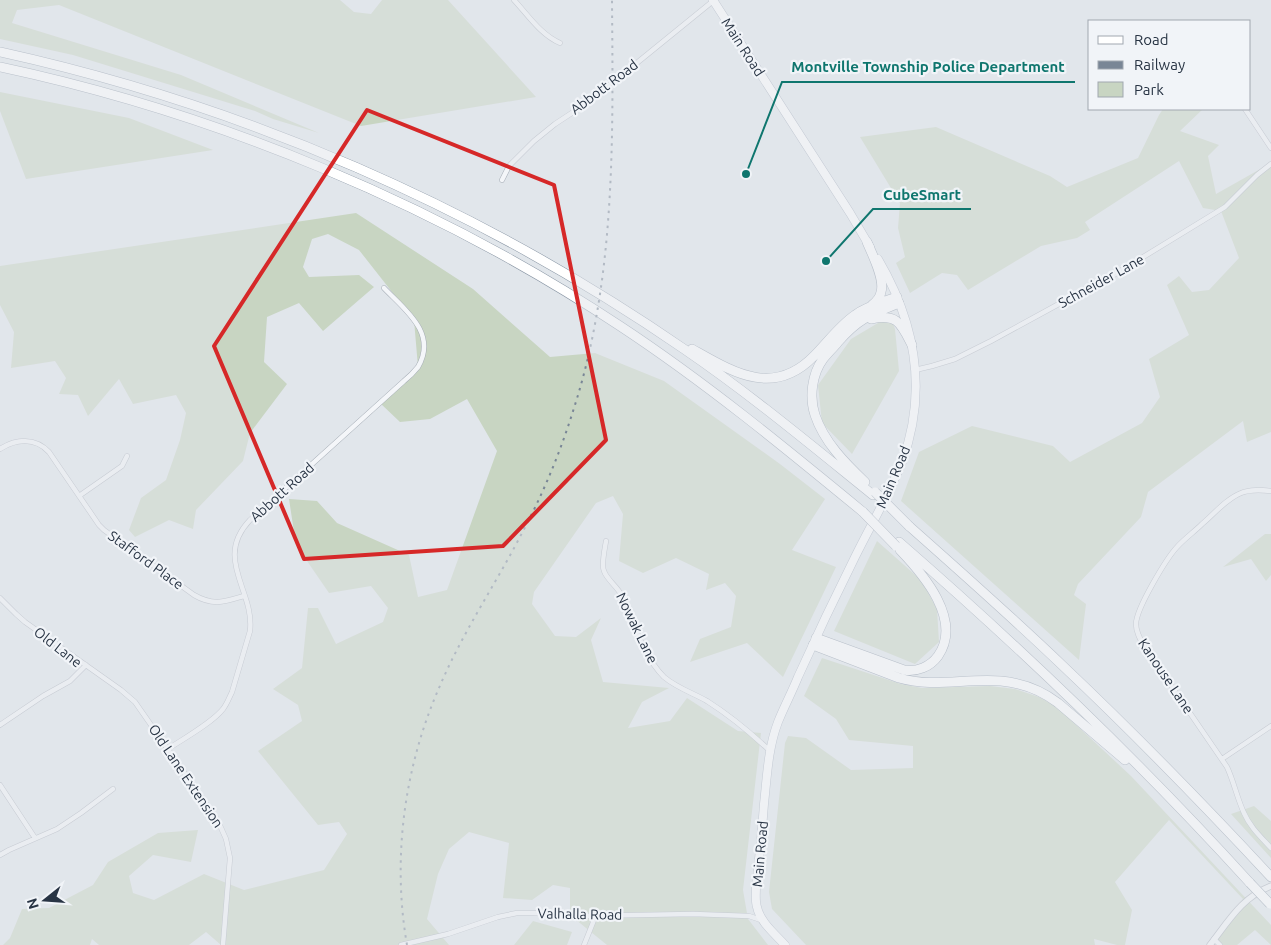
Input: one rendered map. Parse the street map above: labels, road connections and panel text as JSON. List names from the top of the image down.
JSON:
{
  "streets": {
    "main road": ["Main Road"],
    "street": [
      "Abbott Road",
      "Schneider Lane",
      "Stafford Place",
      "Nowak Lane",
      "Old Lane",
      "Kanouse Lane",
      "Old Lane Extension",
      "Valhalla Road"
    ]
  },
  "crossings": [
    ["Main Road", "Abbott Road"],
    ["Main Road", "Schneider Lane"],
    ["Main Road", "Nowak Lane"],
    ["Main Road", "Valhalla Road"],
    ["Abbott Road", "Stafford Place"],
    ["Abbott Road", "Old Lane Extension"],
    ["Old Lane", "Old Lane Extension"]
  ],
  "places": ["Montville Township Police Department", "CubeSmart"],
  "legend": ["Road", "Railway", "Park"],
  "north": "left"
}
